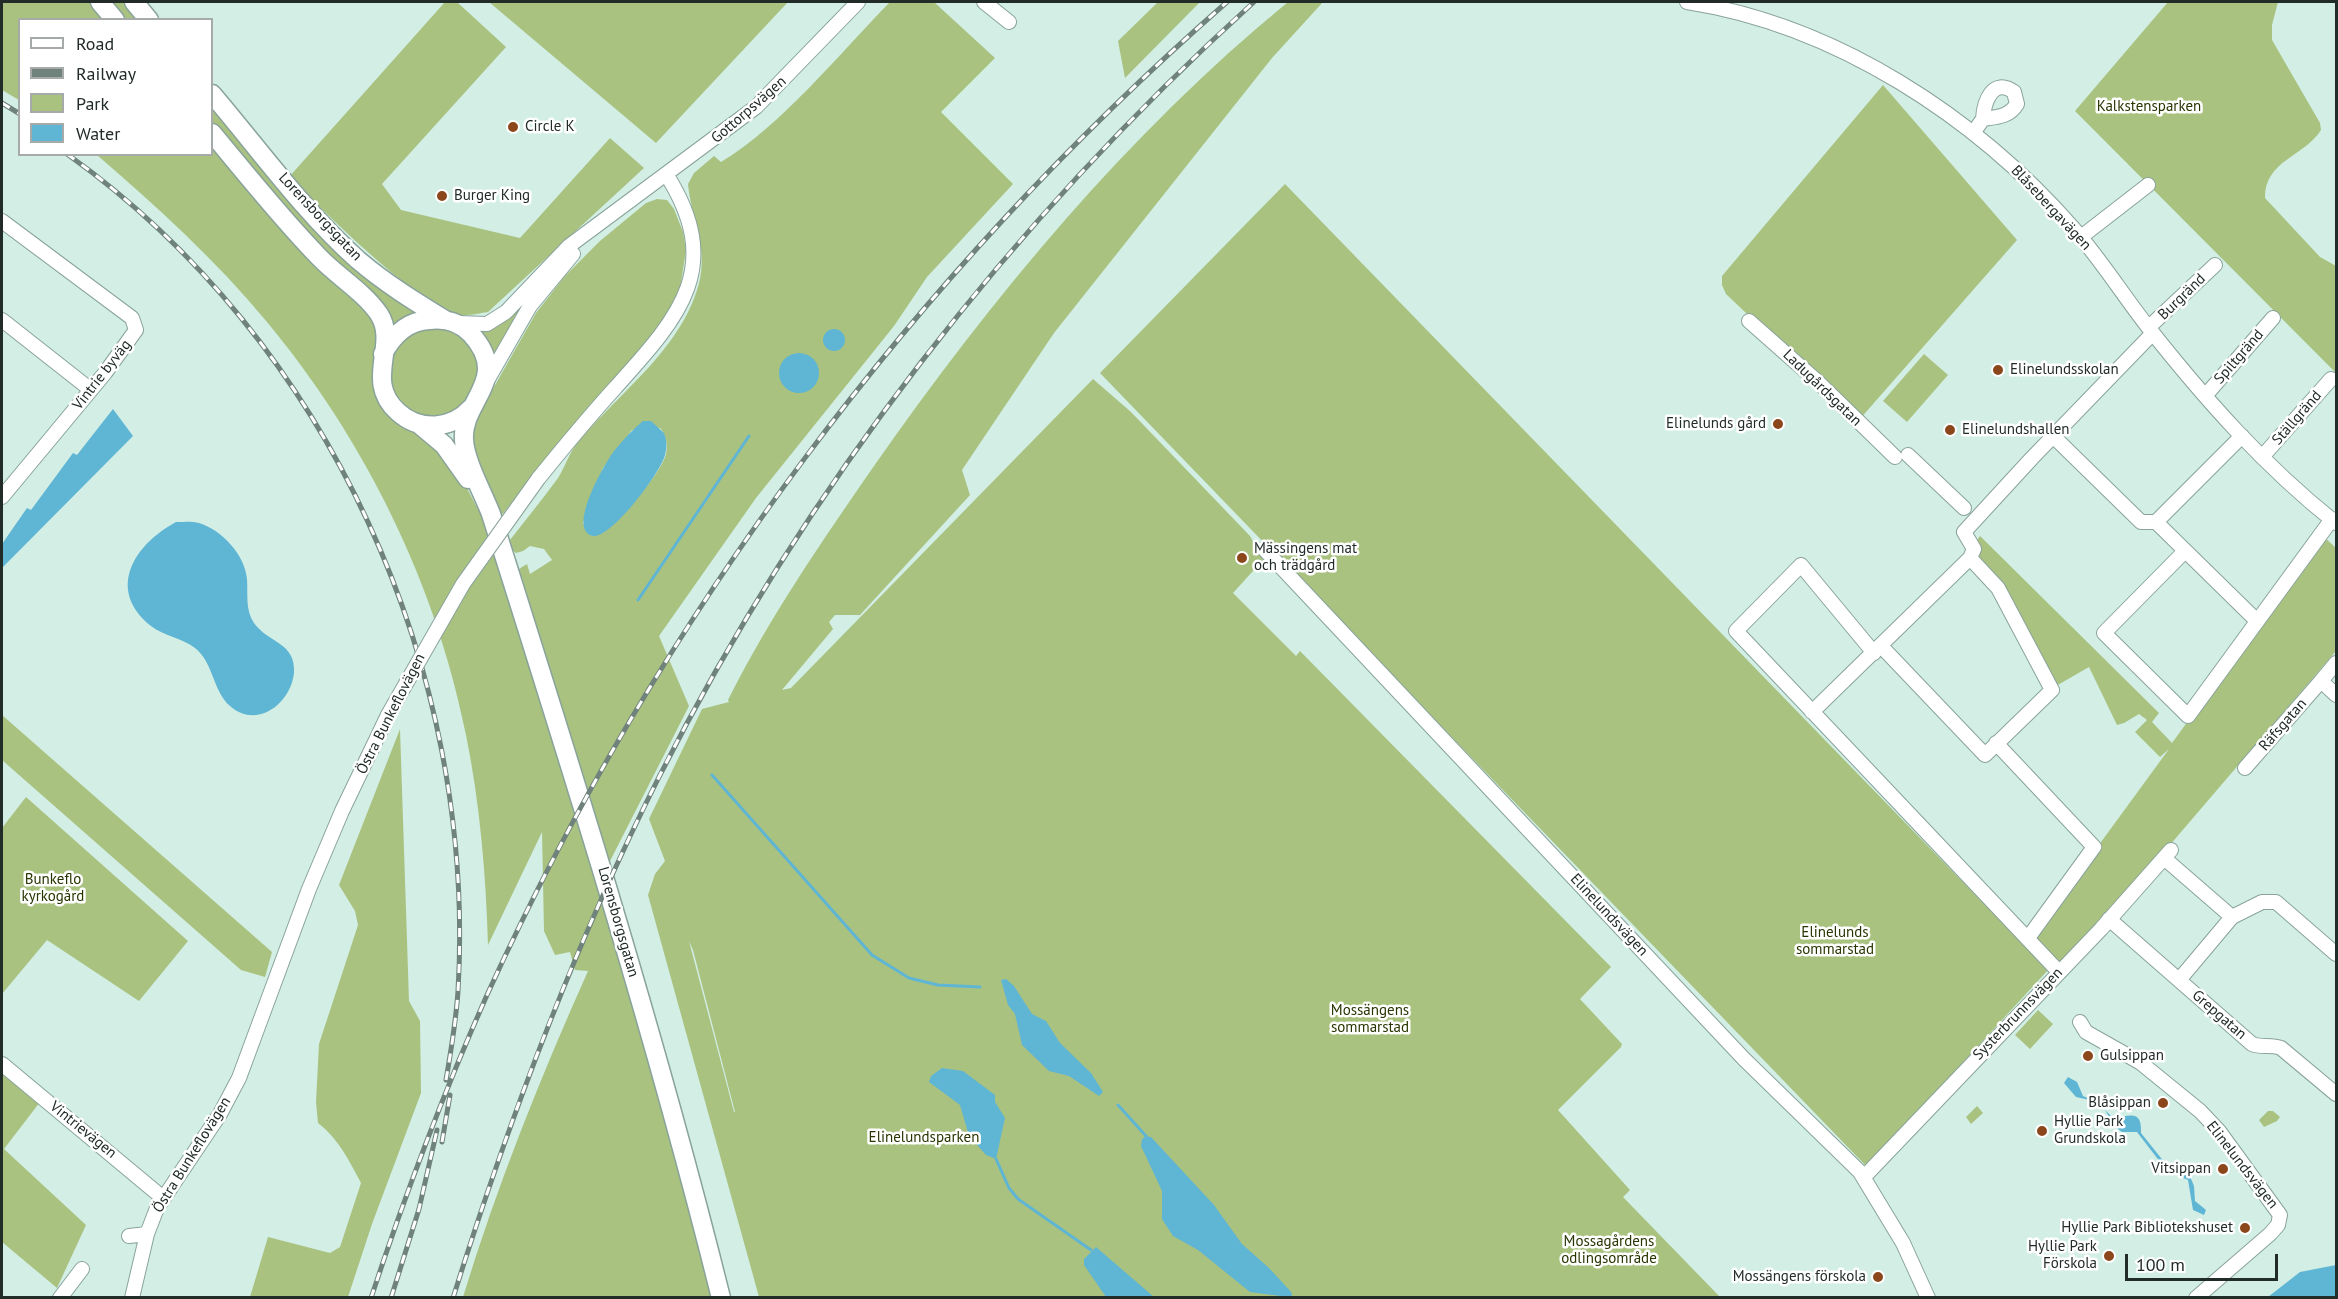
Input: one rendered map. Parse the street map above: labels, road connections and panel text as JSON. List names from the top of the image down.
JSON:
{
  "streets": {
    "main road": ["Lorensborgsgatan"],
    "street": [
      "Gottorpsvägen",
      "Blåsebergavägen",
      "Burgränd",
      "Spiltgränd",
      "Vintrie byväg",
      "Ladugårdsgatan",
      "Ställgränd",
      "Östra Bunkeflovägen",
      "Räfsgatan",
      "Elinelundsvägen",
      "Systerbrunnsvägen",
      "Grepgatan",
      "Vintrievägen"
    ]
  },
  "crossings": [
    ["Gottorpsvägen", "Lorensborgsgatan"],
    ["Gottorpsvägen", "Östra Bunkeflovägen"],
    ["Blåsebergavägen", "Burgränd"],
    ["Blåsebergavägen", "Spiltgränd"],
    ["Blåsebergavägen", "Ställgränd"],
    ["Östra Bunkeflovägen", "Vintrievägen"],
    ["Elinelundsvägen", "Systerbrunnsvägen"],
    ["Systerbrunnsvägen", "Grepgatan"]
  ],
  "parks": [
    "Kalkstensparken",
    "Bunkeflo kyrkogård",
    "Elinelunds sommarstad",
    "Mossängens sommarstad",
    "Elinelundsparken",
    "Mossagårdens odlingsområde"
  ],
  "places": [
    "Circle K",
    "Burger King",
    "Elinelundsskolan",
    "Elinelunds gård",
    "Elinelundshallen",
    "Mässingens mat och trädgård",
    "Gulsippan",
    "Blåsippan",
    "Hyllie Park Grundskola",
    "Vitsippan",
    "Hyllie Park Bibliotekshuset",
    "Hyllie Park Förskola",
    "Mossängens förskola"
  ],
  "legend": [
    "Road",
    "Railway",
    "Park",
    "Water"
  ],
  "scale_bar": "100 m"
}
